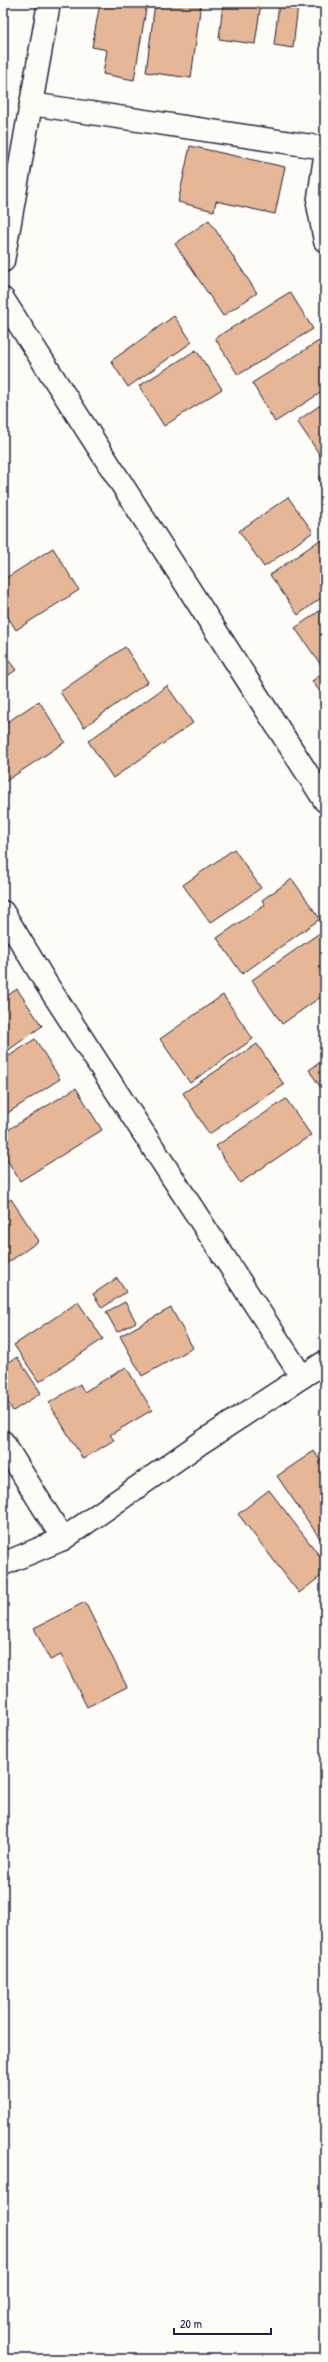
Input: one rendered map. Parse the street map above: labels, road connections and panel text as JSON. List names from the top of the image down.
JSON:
{
  "scale_bar": "20 m"
}
